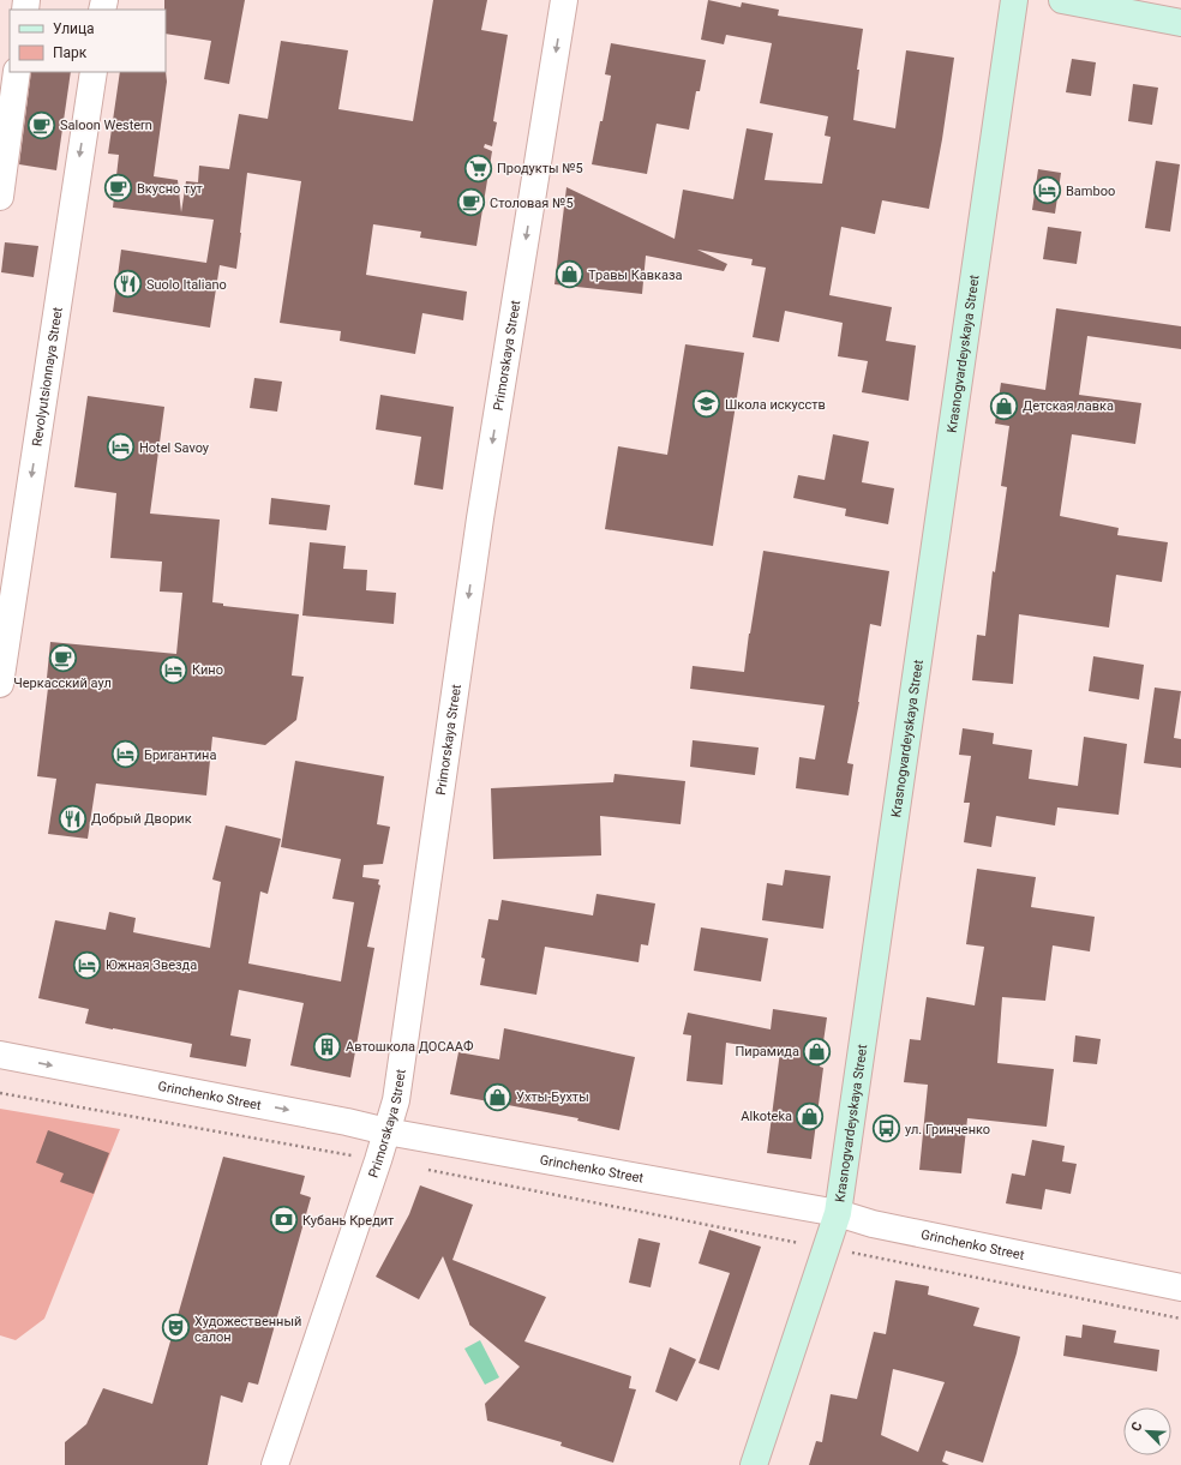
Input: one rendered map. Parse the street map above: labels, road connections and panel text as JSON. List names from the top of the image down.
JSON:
{
  "streets": {
    "street": [
      "Krasnogvardeyskaya Street",
      "Primorskaya Street",
      "Revolyutsionnaya Street",
      "Grinchenko Street"
    ]
  },
  "crossings": [
    ["Krasnogvardeyskaya Street", "Grinchenko Street"],
    ["Primorskaya Street", "Grinchenko Street"]
  ],
  "one_way": ["Primorskaya Street", "Revolyutsionnaya Street"],
  "places": {
    "cafe": [
      "Saloon Western",
      "Вкусно тут",
      "Столовая №5",
      "Черкасский аул"
    ],
    "supermarket": ["Продукты №5"],
    "hotel": [
      "Bamboo",
      "Hotel Savoy",
      "Кино",
      "Бригантина",
      "Южная Звезда"
    ],
    "shop": [
      "Травы Кавказа",
      "Детская лавка",
      "Пирамида",
      "Ухты-Бухты",
      "Alkoteka"
    ],
    "restaurant": ["Suolo Italiano", "Добрый Дворик"],
    "school or university": ["Школа искусств"],
    "building": ["Автошкола ДОСААФ"],
    "bus stop": ["ул. Гринченко"],
    "bank": ["Кубань Кредит"],
    "theatre": ["Художественный салон"]
  },
  "legend": ["Улица", "Парк"],
  "north": "top left"
}
